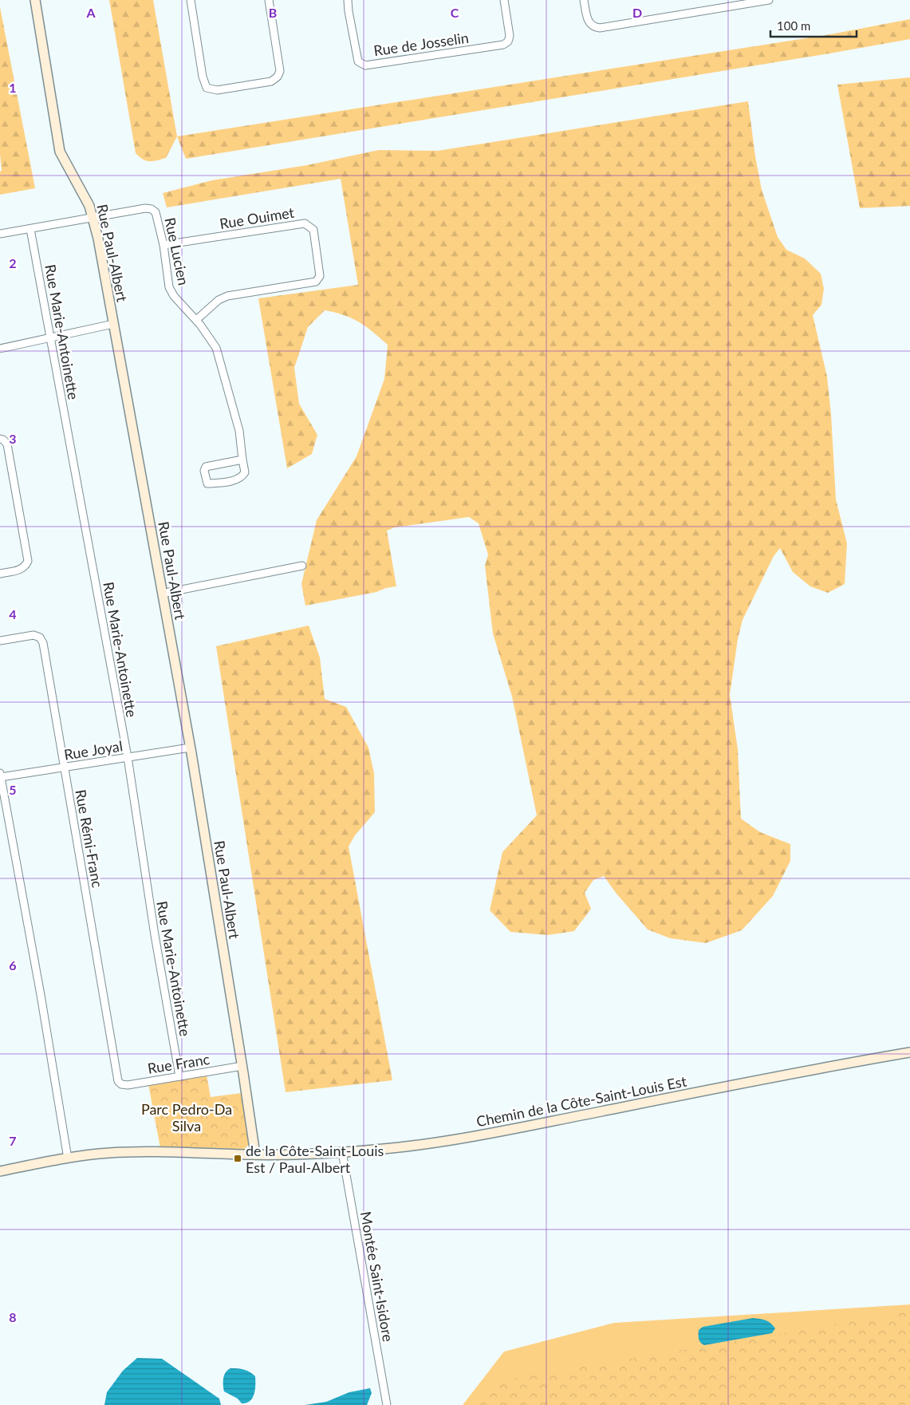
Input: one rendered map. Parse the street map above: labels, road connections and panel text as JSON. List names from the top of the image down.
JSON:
{
  "streets": {
    "street": [
      "Rue de Josselin",
      "Rue Ouimet",
      "Rue Lucien",
      "Rue Paul-Albert",
      "Rue Marie-Antoinette",
      "Rue Joyal",
      "Rue Rémi-Franc",
      "Rue Franc",
      "Chemin de la Côte-Saint-Louis Est",
      "Montée Saint-Isidore"
    ]
  },
  "crossings": [
    ["Rue Ouimet", "Rue Lucien"],
    ["Rue Lucien", "Rue Paul-Albert"],
    ["Rue Lucien", "Rue Marie-Antoinette"],
    ["Rue Paul-Albert", "Rue Joyal"],
    ["Rue Paul-Albert", "Rue Franc"],
    ["Rue Paul-Albert", "Chemin de la Côte-Saint-Louis Est"],
    ["Rue Marie-Antoinette", "Rue Joyal"],
    ["Rue Marie-Antoinette", "Rue Franc"],
    ["Rue Joyal", "Rue Rémi-Franc"],
    ["Rue Rémi-Franc", "Rue Franc"],
    ["Chemin de la Côte-Saint-Louis Est", "Montée Saint-Isidore"]
  ],
  "parks": ["Parc Pedro-Da Silva"],
  "places": {
    "transit": ["de la Côte-Saint-Louis Est / Paul-Albert"]
  },
  "scale_bar": "100 m",
  "grid": {
    "columns": [
      "A",
      "B",
      "C",
      "D"
    ],
    "rows": [
      "1",
      "2",
      "3",
      "4",
      "5",
      "6",
      "7",
      "8"
    ]
  }
}
